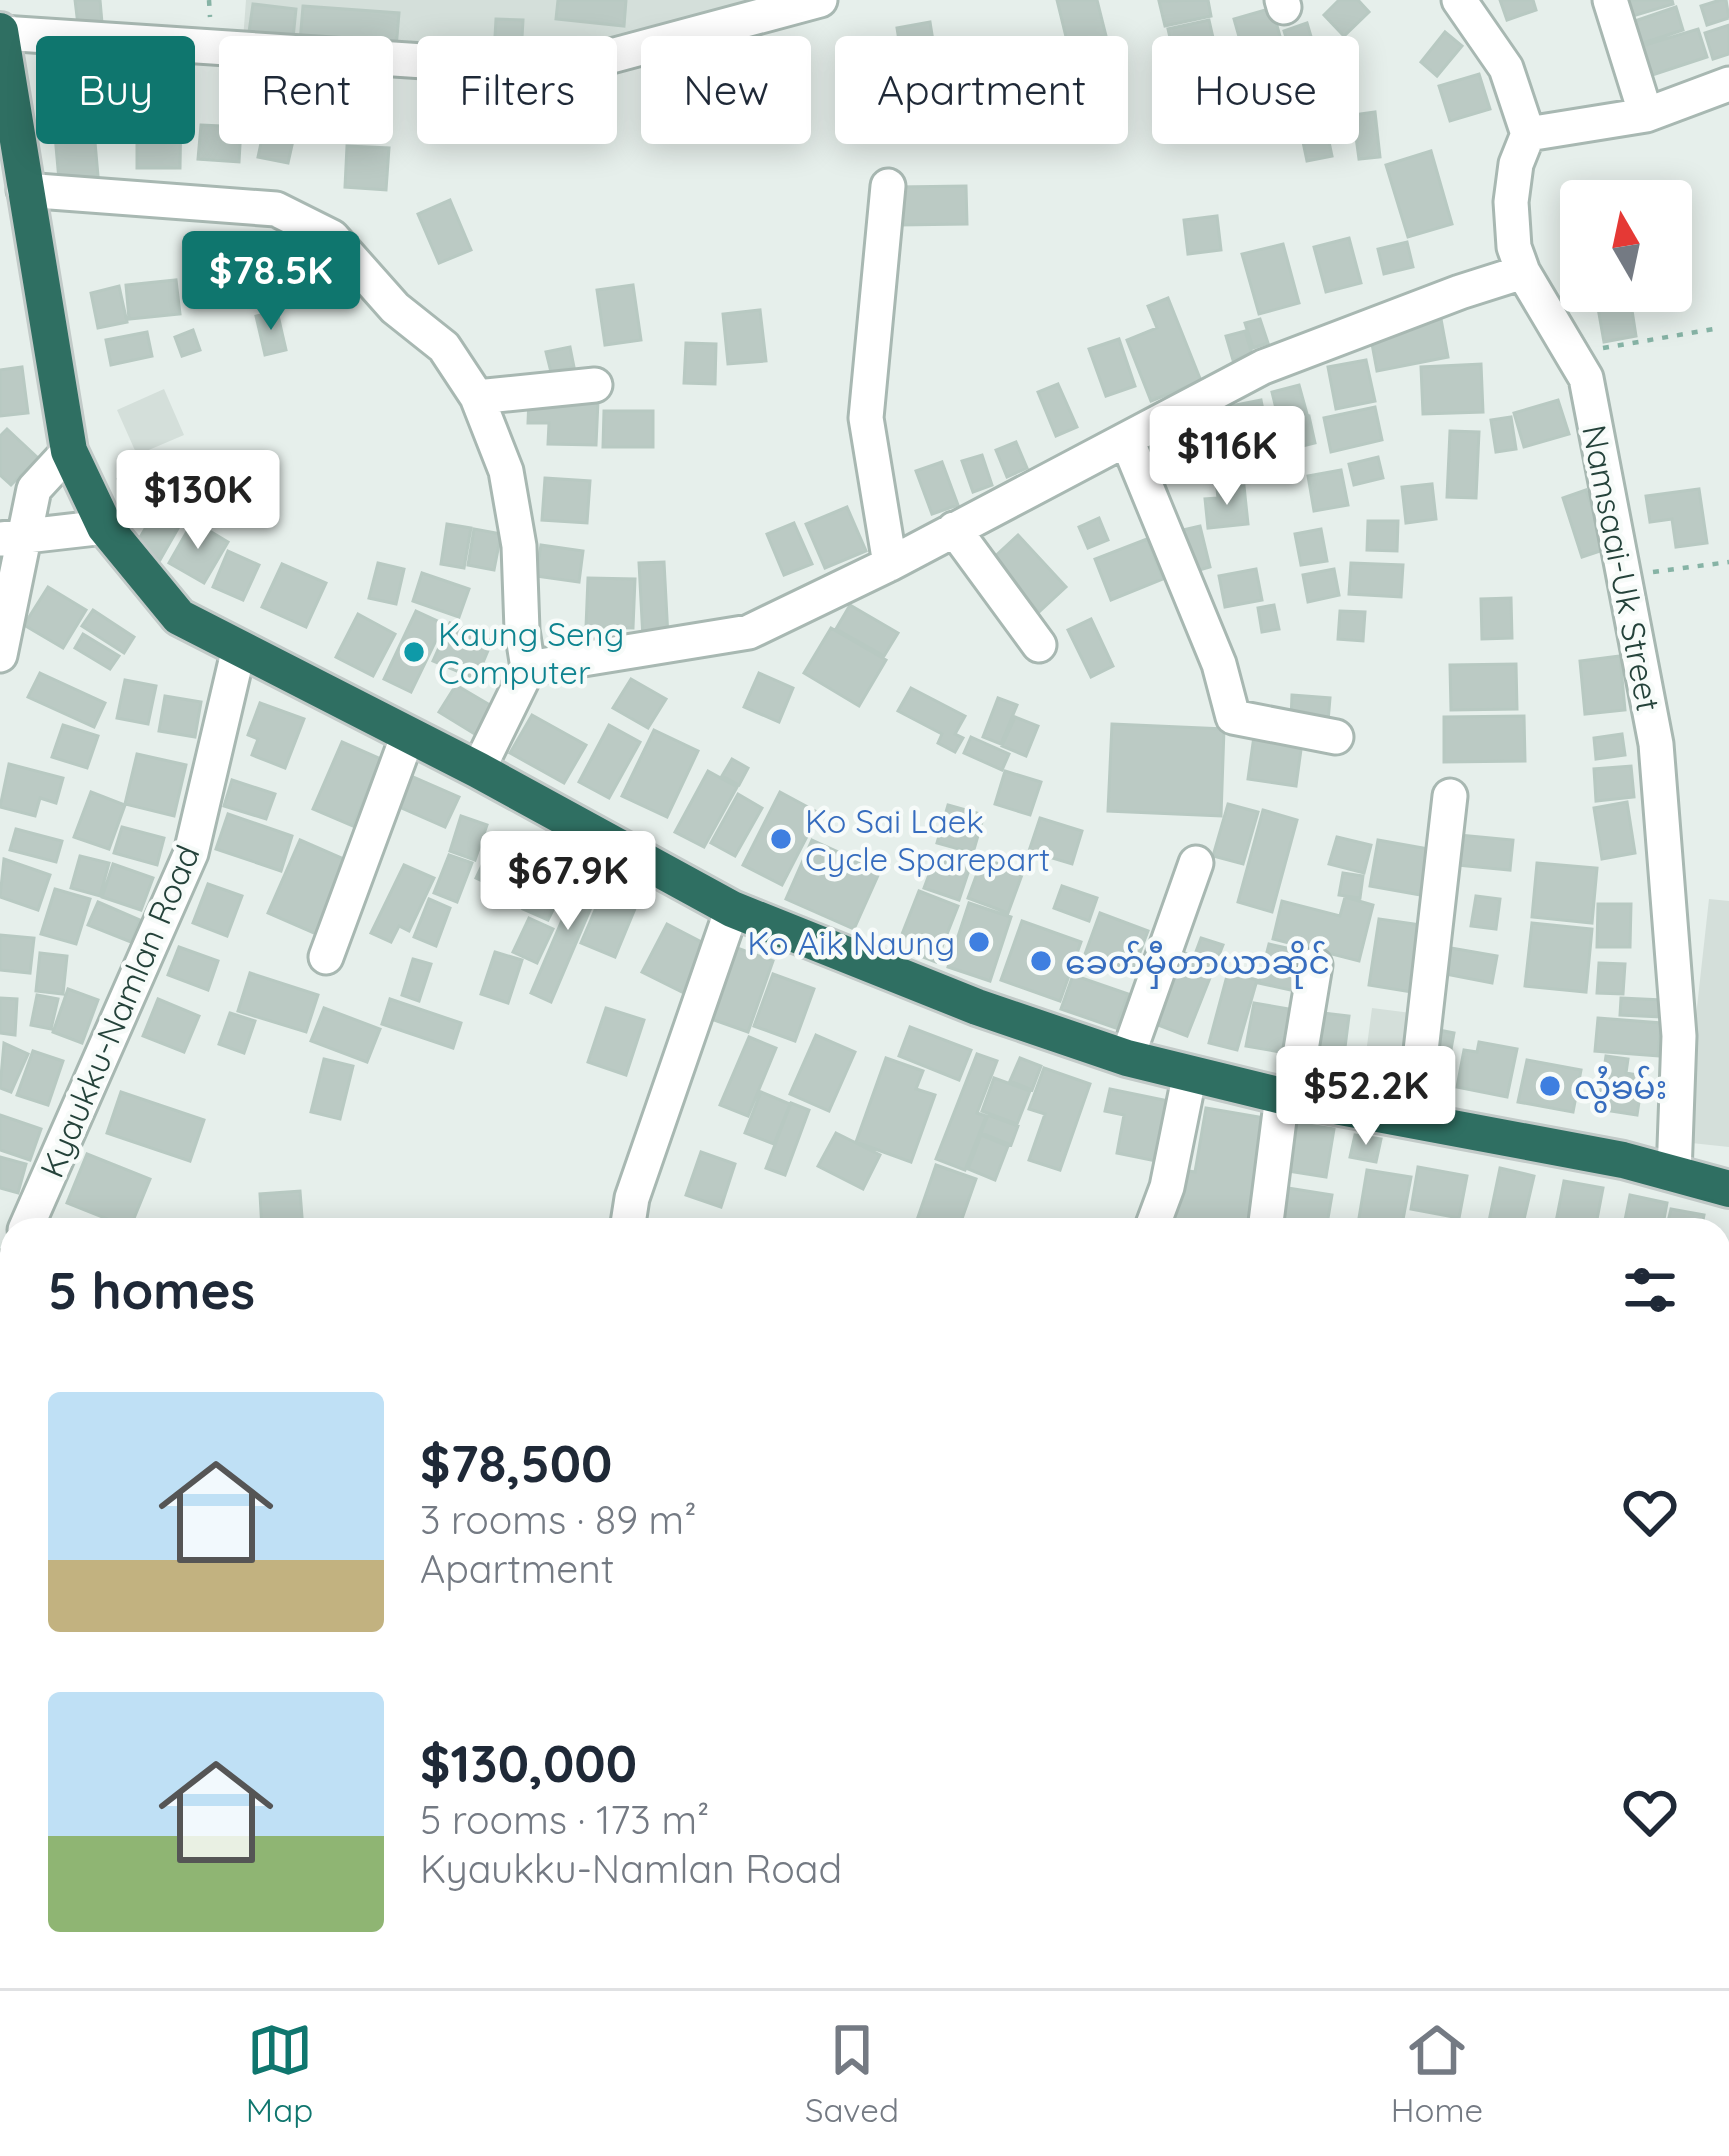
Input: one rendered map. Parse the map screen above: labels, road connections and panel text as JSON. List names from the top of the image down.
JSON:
{
  "streets": {
    "street": ["Namsaai-Uk Street", "Kyaukku-Namlan Road"]
  },
  "places": [
    "Kaung Seng Computer",
    "Ko Sai Laek Cycle Sparepart",
    "Ko Aik Naung",
    "ခေတ်မှီတာယာဆိုင်",
    "လွႆၶမ်း"
  ],
  "north": "top",
  "page": {
    "chip": [
      "Buy",
      "Rent",
      "Filters",
      "New",
      "Apartment",
      "House"
    ],
    "price": [
      "$78.5K",
      "$116K",
      "$130K",
      "$67.9K",
      "$52.2K"
    ],
    "heading": "5 homes",
    "list": [
      {
        "name": "$78,500",
        "note": "3 rooms · 89 m² · Apartment"
      },
      {
        "name": "$130,000",
        "note": "5 rooms · 173 m² · Kyaukku-Namlan Road"
      }
    ],
    "tabs": ["Map", "Saved", "Home"]
  }
}
